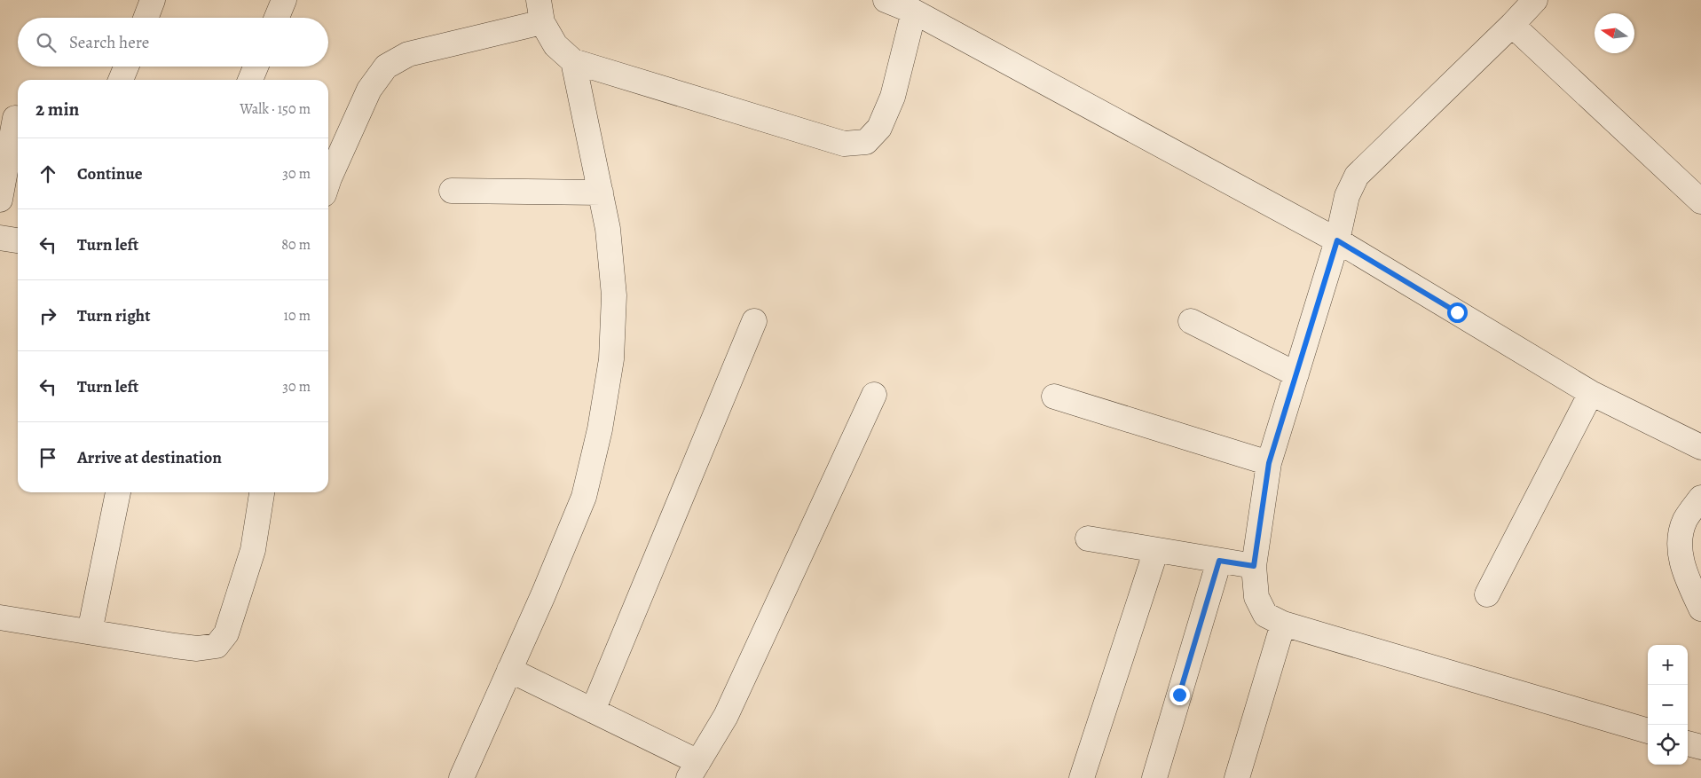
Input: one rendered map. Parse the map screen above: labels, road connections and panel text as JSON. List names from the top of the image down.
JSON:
{
  "north": "left",
  "page": {
    "search": "Search here",
    "heading": ["2 min", "Walk · 150 m"],
    "list": [
      ["Continue", "30 m"],
      ["Turn left", "80 m"],
      ["Turn right", "10 m"],
      ["Turn left", "30 m"],
      "Arrive at destination"
    ],
    "map_buttons": ["+", "−"]
  }
}
